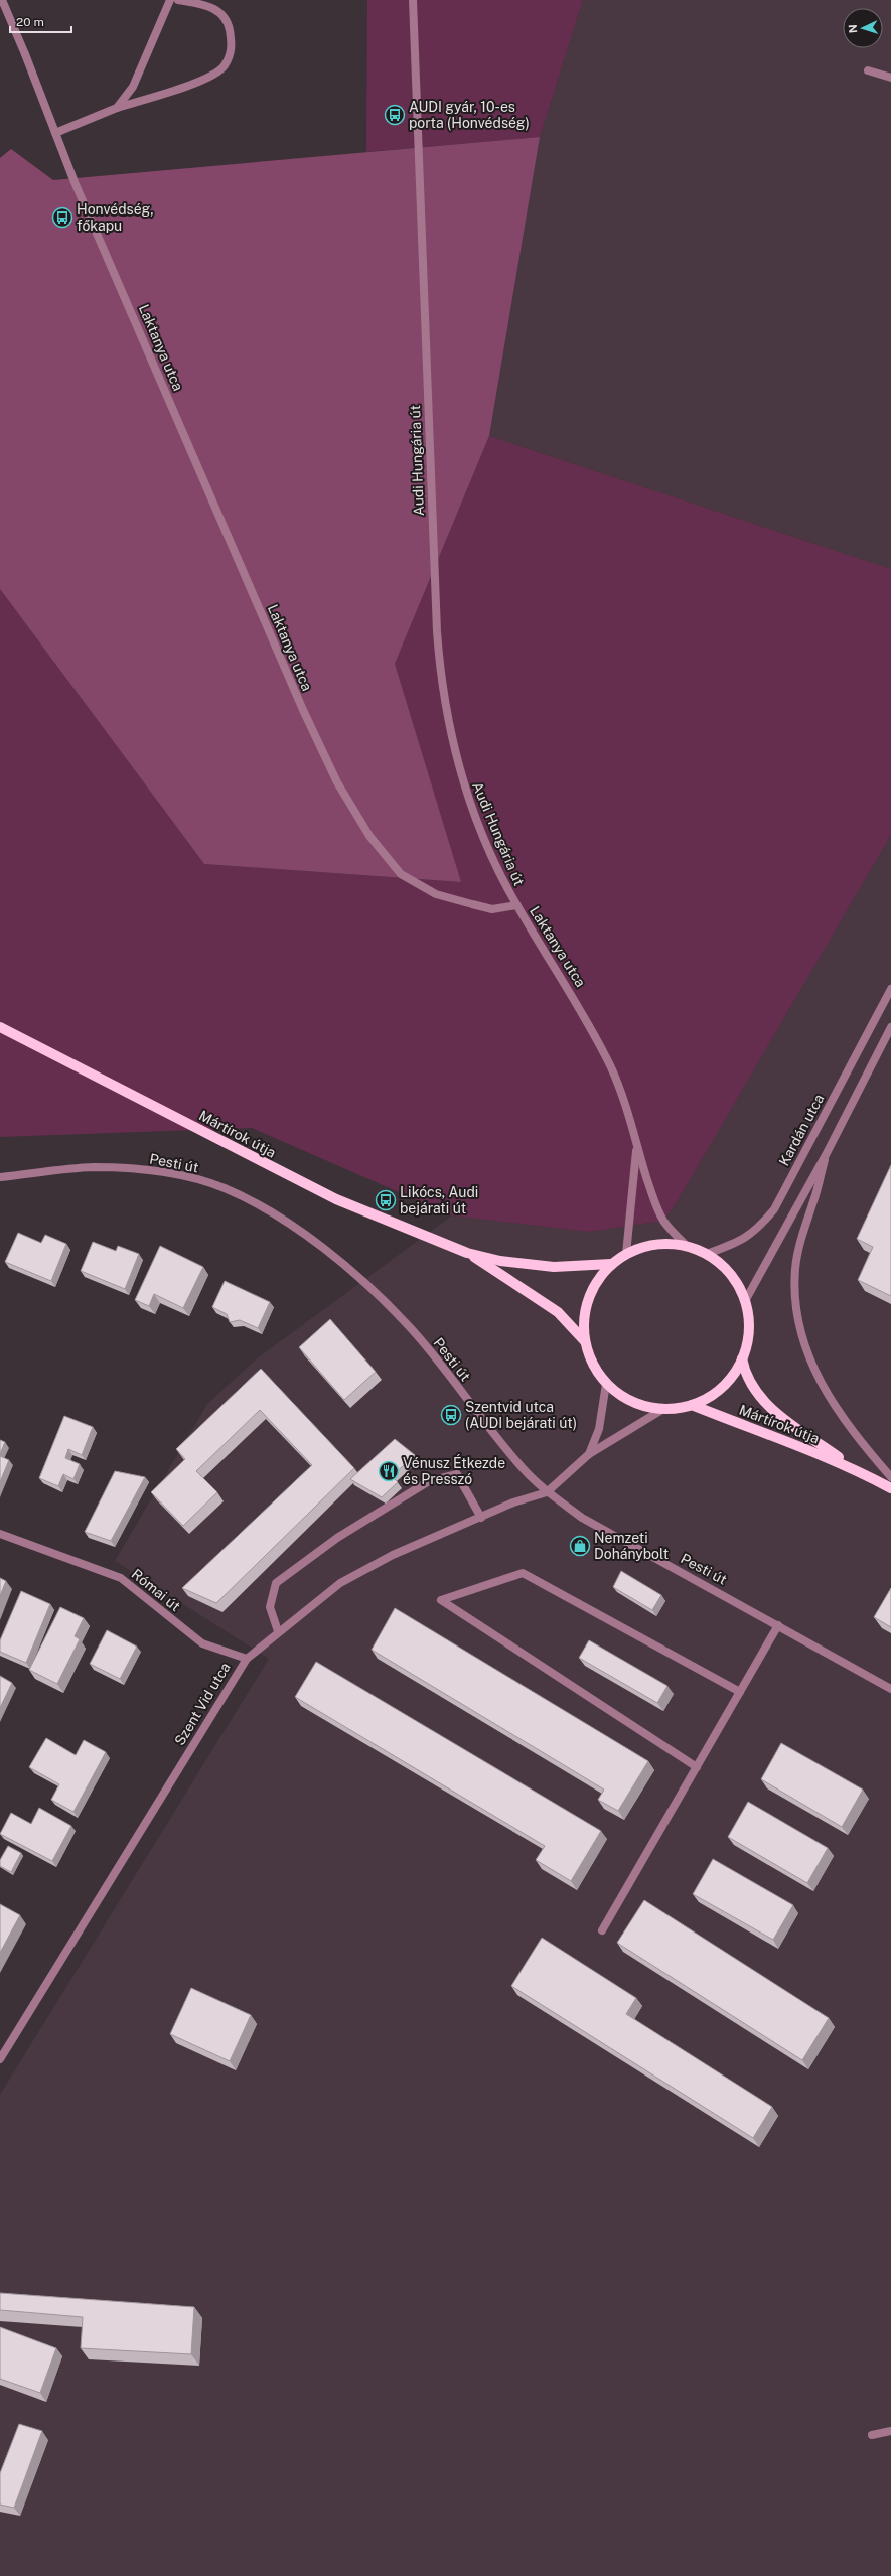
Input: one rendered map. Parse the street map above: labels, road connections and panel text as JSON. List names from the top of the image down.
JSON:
{
  "streets": {
    "main road": ["Mártírok útja"],
    "street": [
      "Laktanya utca",
      "Audi Hungária út",
      "Kardán utca",
      "Pesti út",
      "Római út",
      "Szent Vid utca"
    ]
  },
  "crossings": [
    ["Laktanya utca", "Audi Hungária út"],
    ["Laktanya utca", "Mártírok útja"],
    ["Kardán utca", "Mártírok útja"],
    ["Pesti út", "Szent Vid utca"],
    ["Római út", "Szent Vid utca"]
  ],
  "places": {
    "bus stop": [
      "AUDI gyár, 10-es porta (Honvédség)",
      "Honvédség, főkapu",
      "Likócs, Audi bejárati út",
      "Szentvid utca (AUDI bejárati út)"
    ],
    "restaurant": ["Vénusz Étkezde és Presszó"],
    "shop": ["Nemzeti Dohánybolt"]
  },
  "scale_bar": "20 m",
  "north": "left"
}
